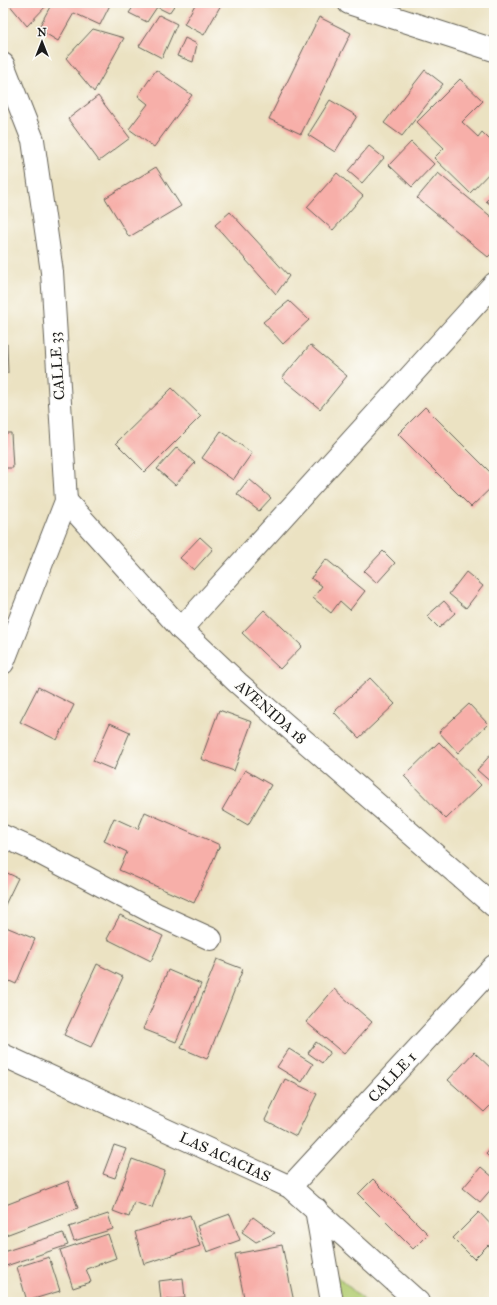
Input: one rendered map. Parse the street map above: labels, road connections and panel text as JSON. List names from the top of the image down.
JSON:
{
  "streets": {
    "street": [
      "CALLE 33",
      "AVENIDA 18",
      "CALLE 1",
      "LAS ACACIAS"
    ]
  },
  "crossings": [
    ["CALLE 33", "AVENIDA 18"],
    ["CALLE 1", "LAS ACACIAS"]
  ],
  "north": "top"
}
